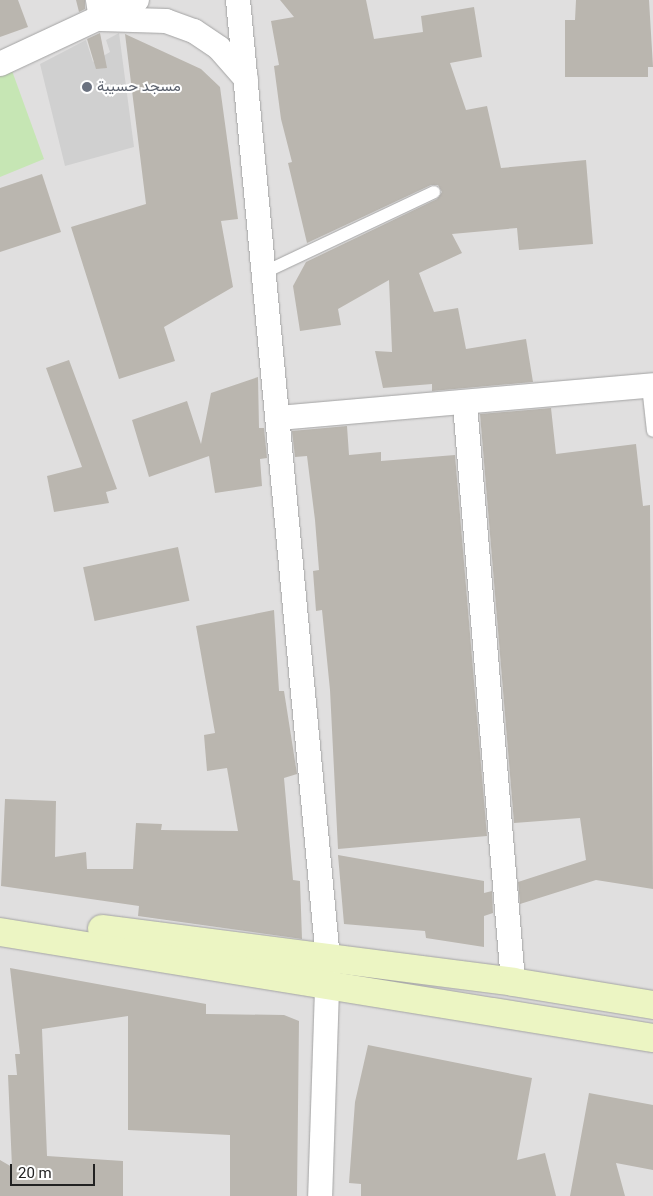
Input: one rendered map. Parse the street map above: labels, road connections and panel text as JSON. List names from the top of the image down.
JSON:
{
  "places": ["مسجد حسيبة"],
  "scale_bar": "20 m"
}
